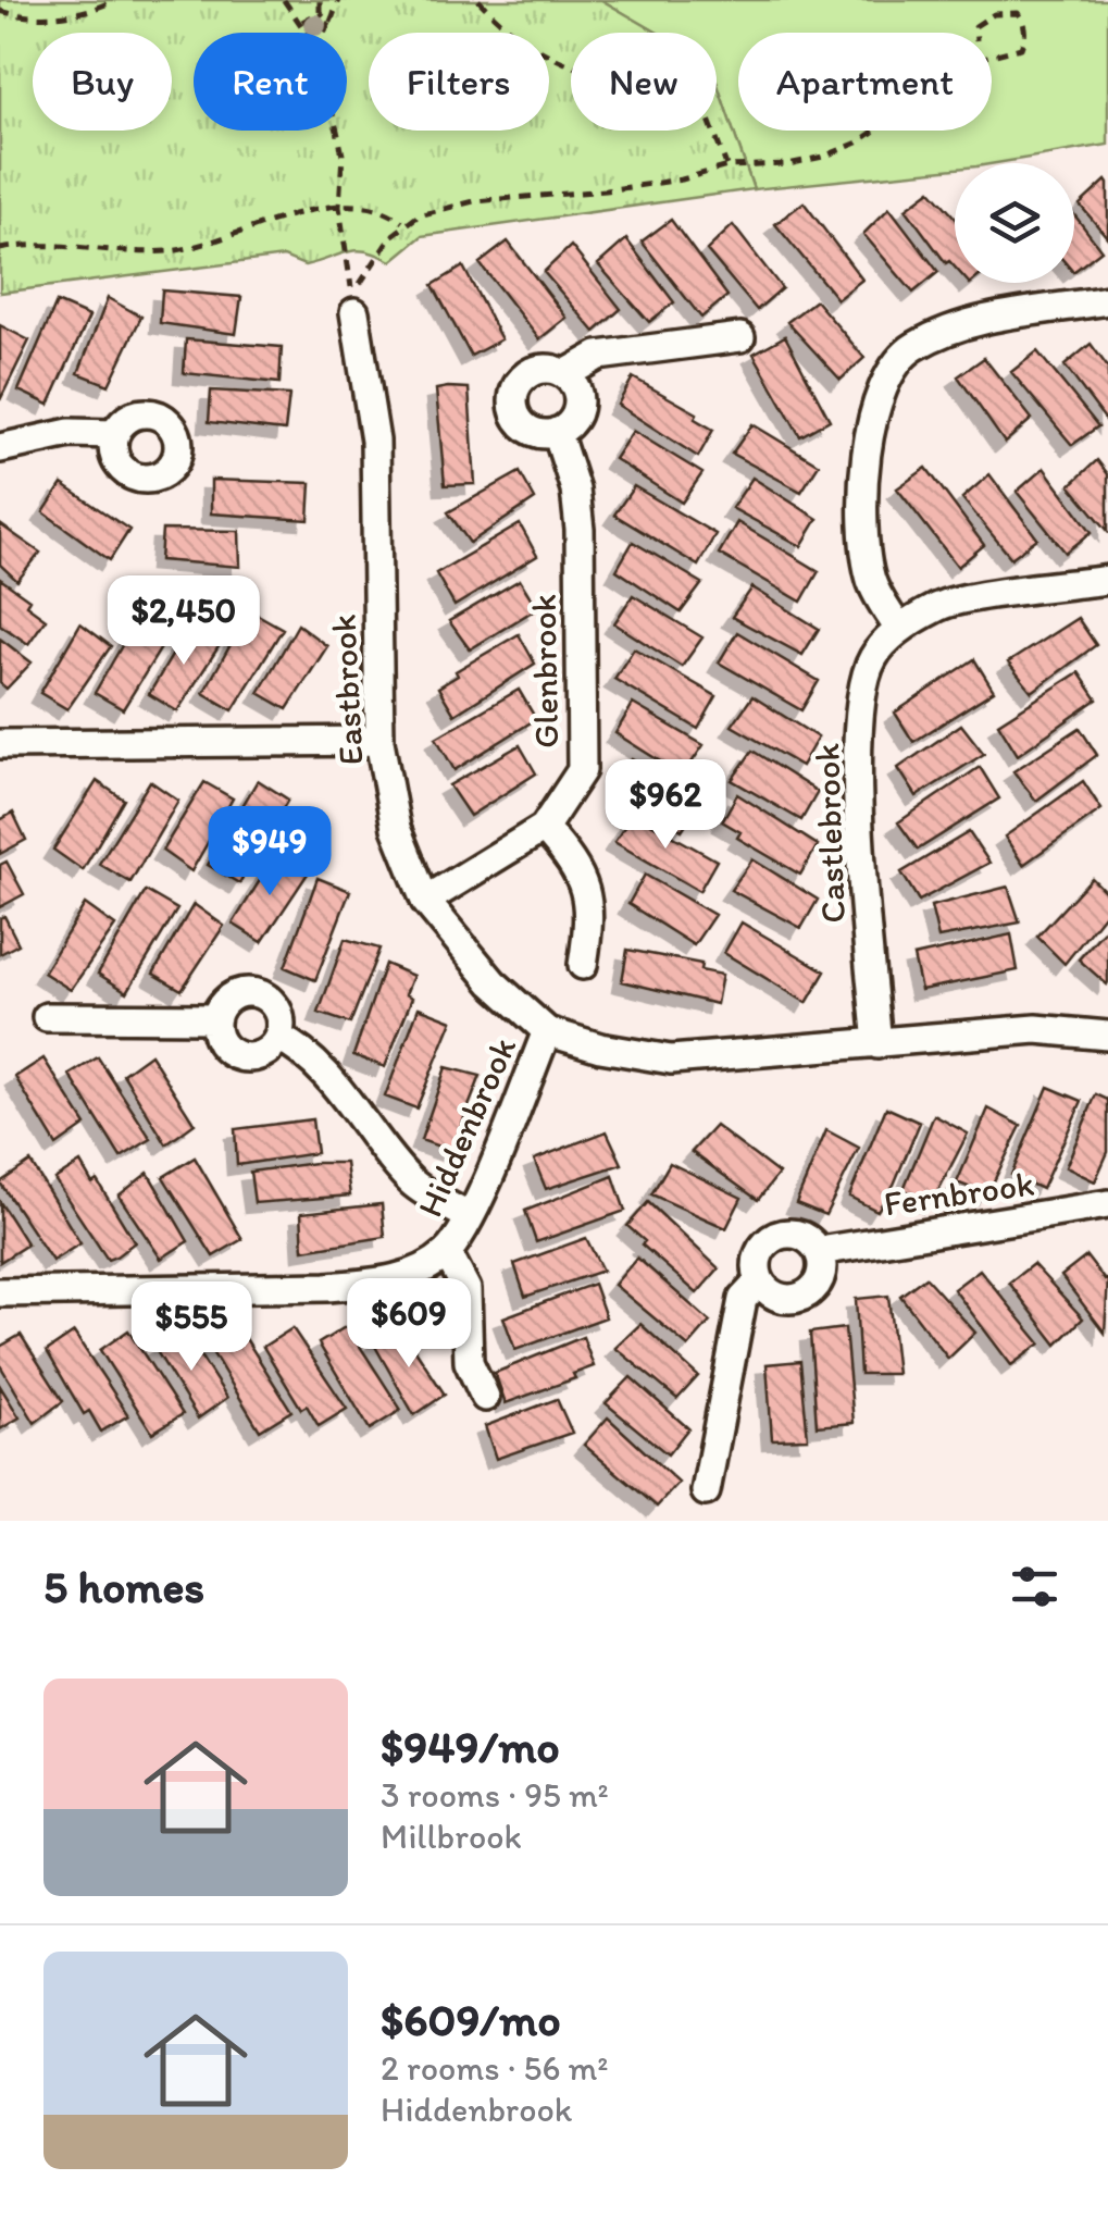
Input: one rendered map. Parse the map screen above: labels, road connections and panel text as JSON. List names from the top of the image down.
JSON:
{
  "streets": {
    "street": [
      "Glenbrook",
      "Eastbrook",
      "Castlebrook",
      "Hiddenbrook",
      "Fernbrook"
    ]
  },
  "crossings": [
    ["Glenbrook", "Eastbrook"],
    ["Eastbrook", "Castlebrook"],
    ["Eastbrook", "Hiddenbrook"]
  ],
  "page": {
    "chip": [
      "Buy",
      "Rent",
      "Filters",
      "New",
      "Apartment"
    ],
    "price": [
      "$2,450",
      "$962",
      "$949",
      "$609",
      "$555"
    ],
    "heading": "5 homes",
    "list": [
      {
        "name": "$949/mo",
        "note": "3 rooms · 95 m² · Millbrook"
      },
      {
        "name": "$609/mo",
        "note": "2 rooms · 56 m² · Hiddenbrook"
      }
    ]
  }
}
